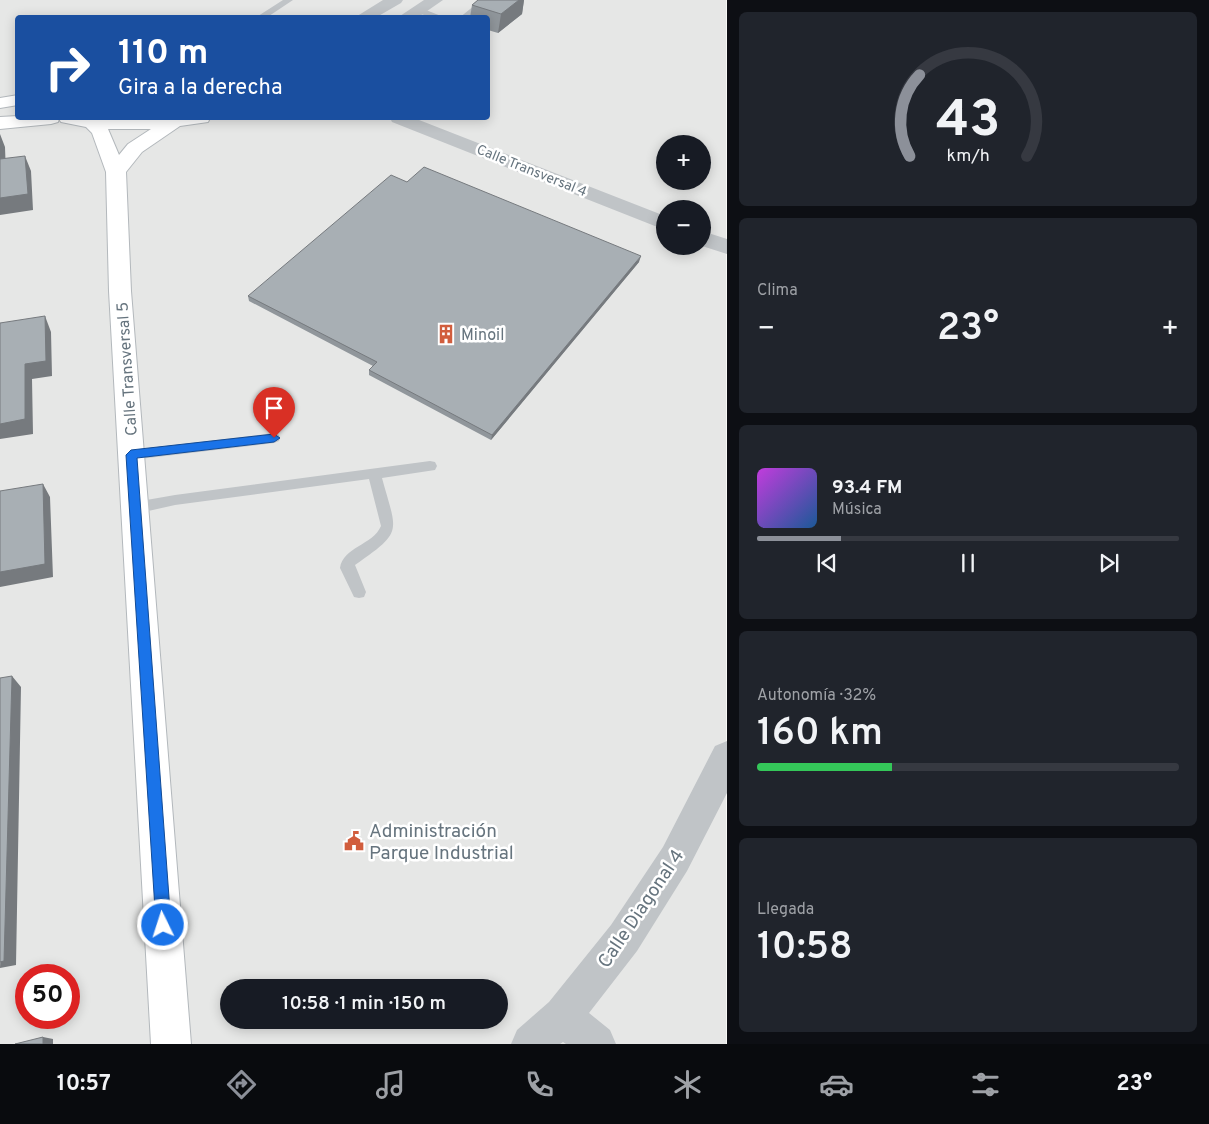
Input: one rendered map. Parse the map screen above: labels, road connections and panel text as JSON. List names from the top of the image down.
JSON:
{
  "streets": {
    "main road": ["Calle Transversal 5"],
    "street": ["Calle Transversal 4", "Calle Diagonal 4"]
  },
  "places": {
    "building": ["Minoil"],
    "public building": ["Administración Parque Industrial"]
  },
  "page": {
    "turn": ["110 m", "Gira a la derecha"],
    "map_buttons": ["+", "−"],
    "tile": [
      "Clima",
      ["Autonomía · 32%", "160 km"],
      ["Llegada", "10:58"]
    ],
    "heat": ["−", "23°", "+"],
    "song": ["93.4 FM", "Música"],
    "limit": "50",
    "trip": "10:58 · 1 min · 150 m",
    "tabs": ["10:57", "23°"],
    "gauge": ["43", "km/h"]
  }
}
